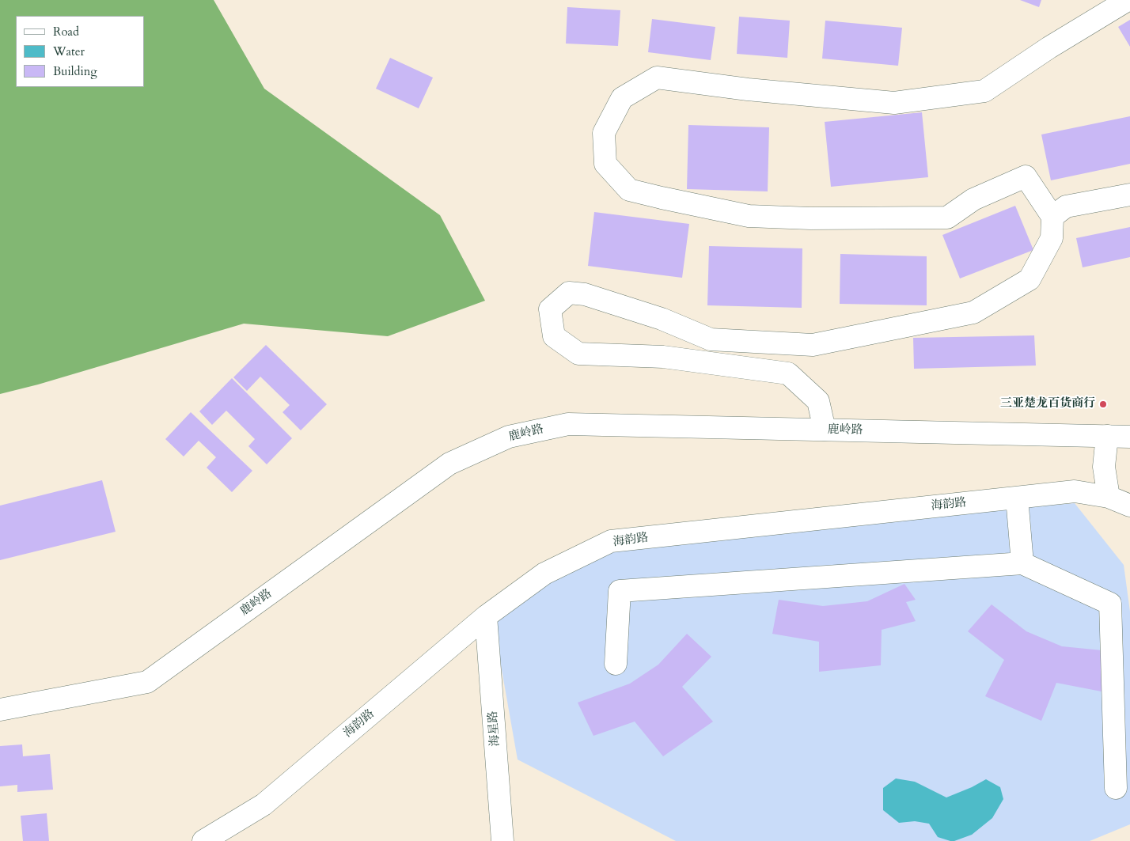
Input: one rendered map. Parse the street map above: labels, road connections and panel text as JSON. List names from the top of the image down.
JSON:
{
  "streets": {
    "street": ["鹿岭路", "海韵路", "海星路"]
  },
  "crossings": [
    ["海韵路", "海星路"]
  ],
  "places": ["三亚楚龙百货商行"],
  "legend": ["Road", "Water", "Building"]
}
